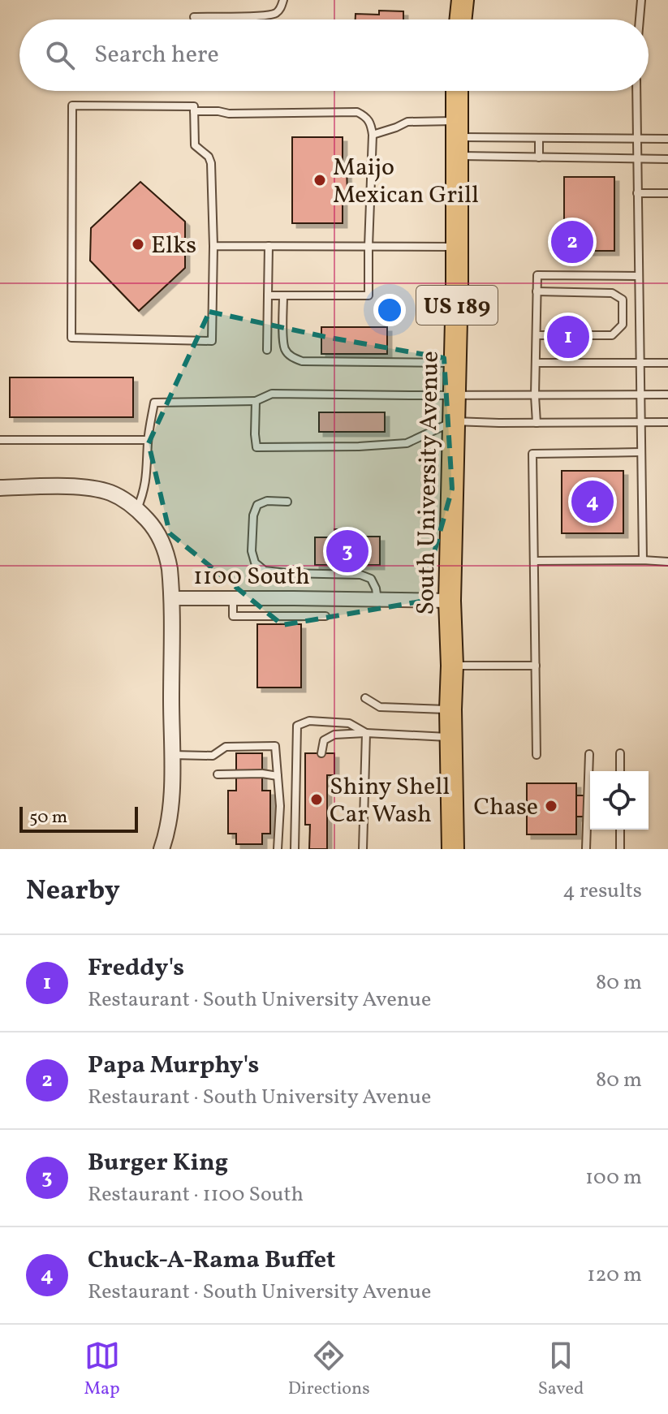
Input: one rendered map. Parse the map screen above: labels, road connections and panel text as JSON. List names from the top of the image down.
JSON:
{
  "streets": {
    "highway": ["US 189", "South University Avenue"],
    "street": ["1100 South"]
  },
  "crossings": [
    ["South University Avenue", "1100 South"]
  ],
  "places": [
    "Maijo Mexican Grill",
    "Elks",
    "Shiny Shell Car Wash",
    "Chase"
  ],
  "scale_bar": "50 m",
  "page": {
    "search": "Search here",
    "pins": [
      "2",
      "1",
      "4",
      "3"
    ],
    "scale": "50 m",
    "heading": ["Nearby", "4 results"],
    "list": [
      {
        "mark": "1",
        "name": "Freddy's",
        "note": "Restaurant · South University Avenue",
        "value": "80 m"
      },
      {
        "mark": "2",
        "name": "Papa Murphy's",
        "note": "Restaurant · South University Avenue",
        "value": "80 m"
      },
      {
        "mark": "3",
        "name": "Burger King",
        "note": "Restaurant · 1100 South",
        "value": "100 m"
      },
      {
        "mark": "4",
        "name": "Chuck-A-Rama Buffet",
        "note": "Restaurant · South University Avenue",
        "value": "120 m"
      }
    ],
    "nav": ["Map", "Directions", "Saved"]
  }
}
